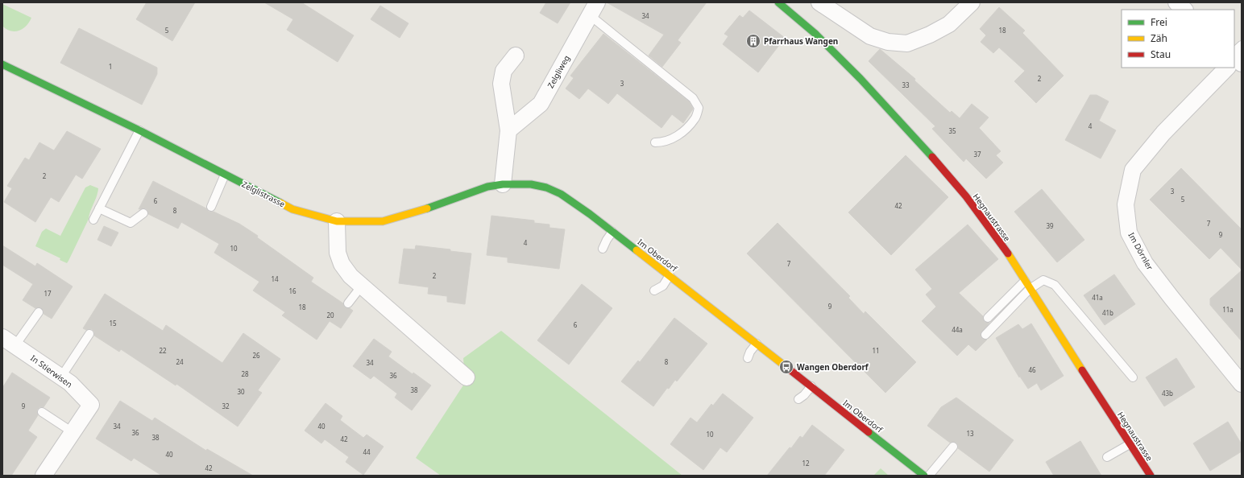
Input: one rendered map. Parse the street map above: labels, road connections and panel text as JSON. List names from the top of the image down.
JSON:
{
  "streets": {
    "street": [
      "Zelgliweg",
      "Zelglistrasse",
      "Hegnaustrasse",
      "Im Dörnler",
      "Im Oberdorf",
      "In Stierwisen"
    ]
  },
  "crossings": [
    ["Zelglistrasse", "Im Oberdorf"]
  ],
  "places": {
    "building": ["Pfarrhaus Wangen"],
    "bus stop": ["Wangen Oberdorf"]
  },
  "house_numbers": [
    "34",
    "5",
    "18",
    "1",
    "2",
    "3",
    "33",
    "4",
    "35",
    "37",
    "2",
    "3",
    "5",
    "6",
    "42",
    "8",
    "7",
    "39",
    "9",
    "4",
    "10",
    "7",
    "2",
    "14",
    "16",
    "17",
    "41a",
    "9",
    "18",
    "11a",
    "41b",
    "20",
    "15",
    "6",
    "44a",
    "22",
    "11",
    "26",
    "24",
    "8",
    "34",
    "46",
    "28",
    "36",
    "38",
    "30",
    "43b",
    "9",
    "32",
    "34",
    "40",
    "36",
    "13",
    "10",
    "38",
    "42",
    "44",
    "40",
    "12",
    "42"
  ],
  "legend": ["Frei", "Zäh", "Stau"]
}
